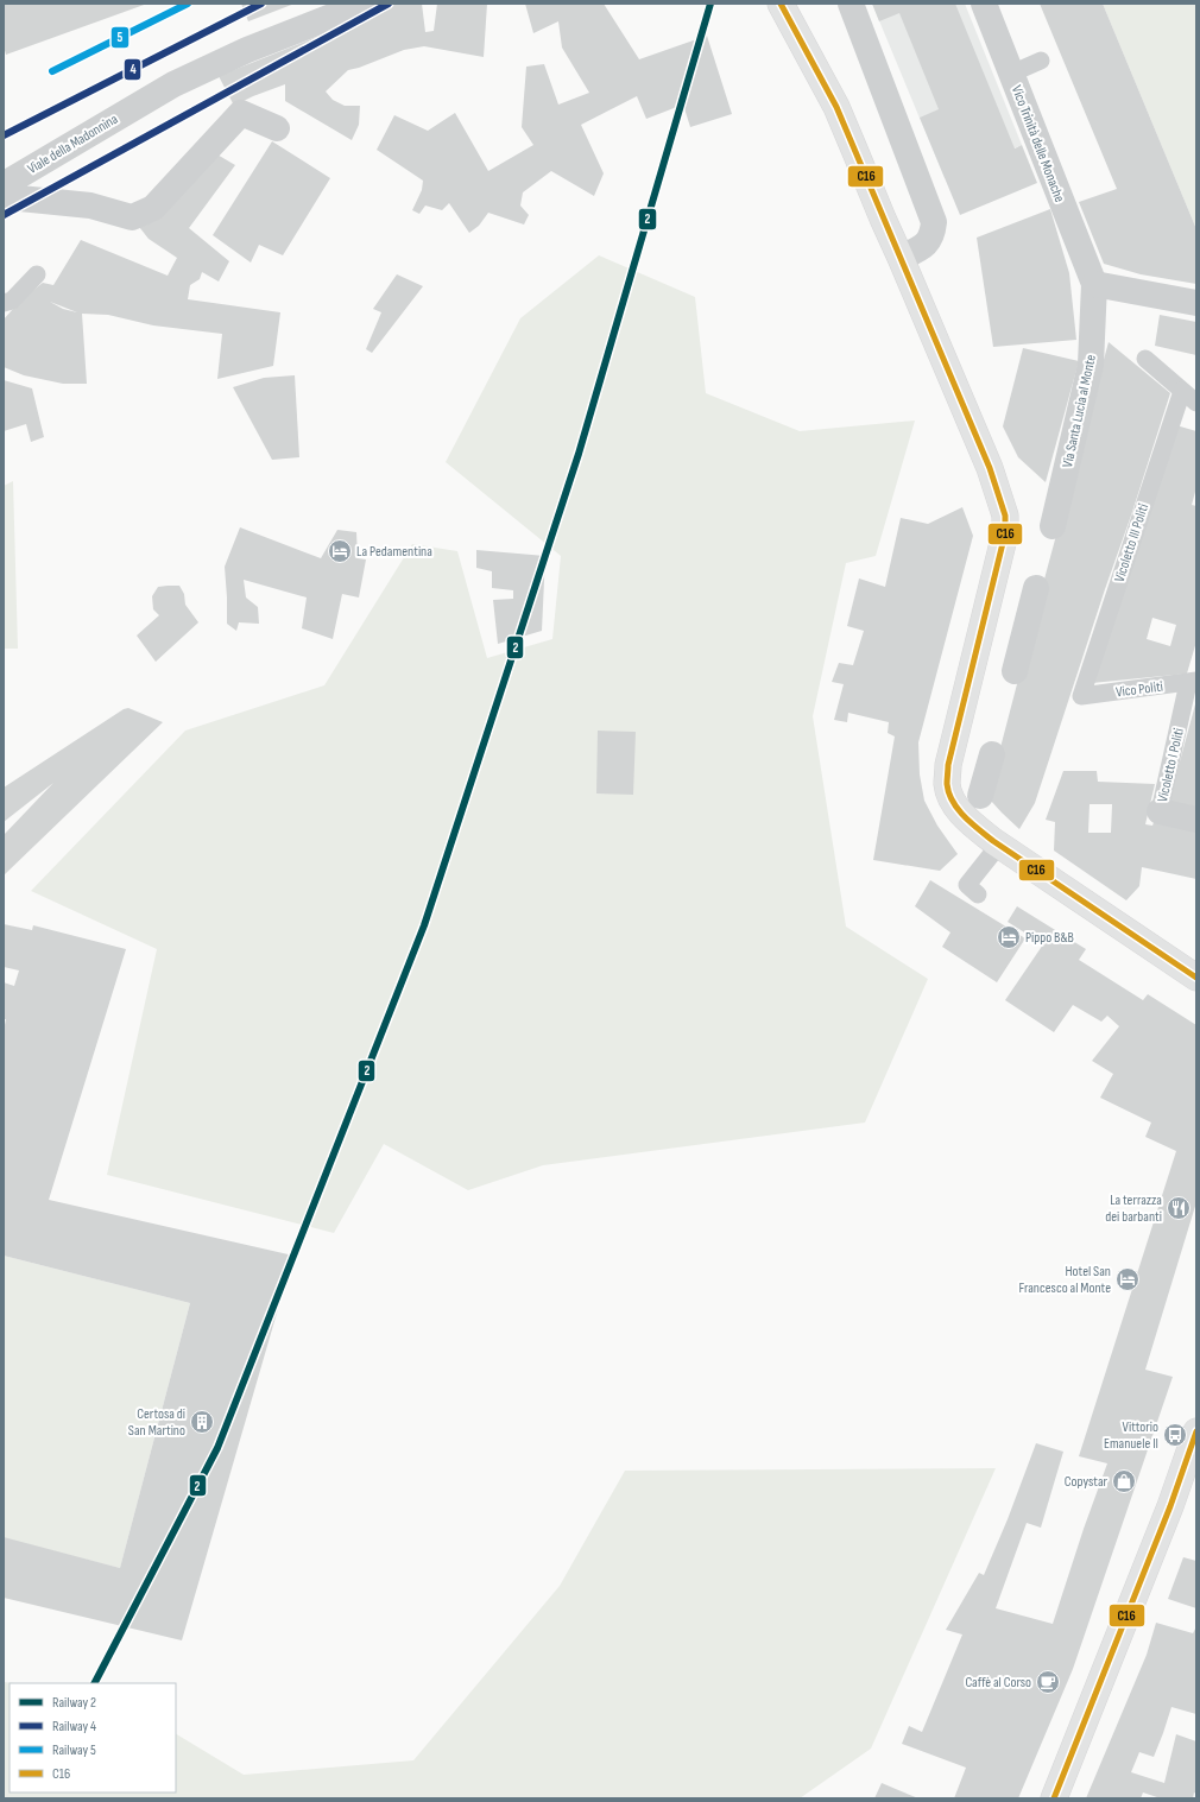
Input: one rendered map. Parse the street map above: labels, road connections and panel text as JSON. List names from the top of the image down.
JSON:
{
  "streets": {
    "street": [
      "Viale della Madonnina",
      "Vico Trinità delle Monache",
      "Via Santa Lucia al Monte",
      "Vicoletto I Politi"
    ],
    "lane": ["Vicoletto III Politi", "Vico Politi"]
  },
  "crossings": [
    ["Vico Trinità delle Monache", "Via Santa Lucia al Monte"],
    ["Vicoletto III Politi", "Vico Politi"],
    ["Vico Politi", "Vicoletto I Politi"]
  ],
  "places": {
    "hotel": ["La Pedamentina", "Pippo B&B", "Hotel San Francesco al Monte"],
    "restaurant": ["La terrazza dei barbanti"],
    "building": ["Certosa di San Martino"],
    "bus stop": ["Vittorio Emanuele II"],
    "shop": ["Copystar"],
    "cafe": ["Caffè al Corso"]
  },
  "lines": [
    "rail line 2",
    "rail line 4",
    "rail line 5",
    "transit line C16"
  ],
  "legend": [
    "Railway 2",
    "Railway 4",
    "Railway 5",
    "C16"
  ]
}
